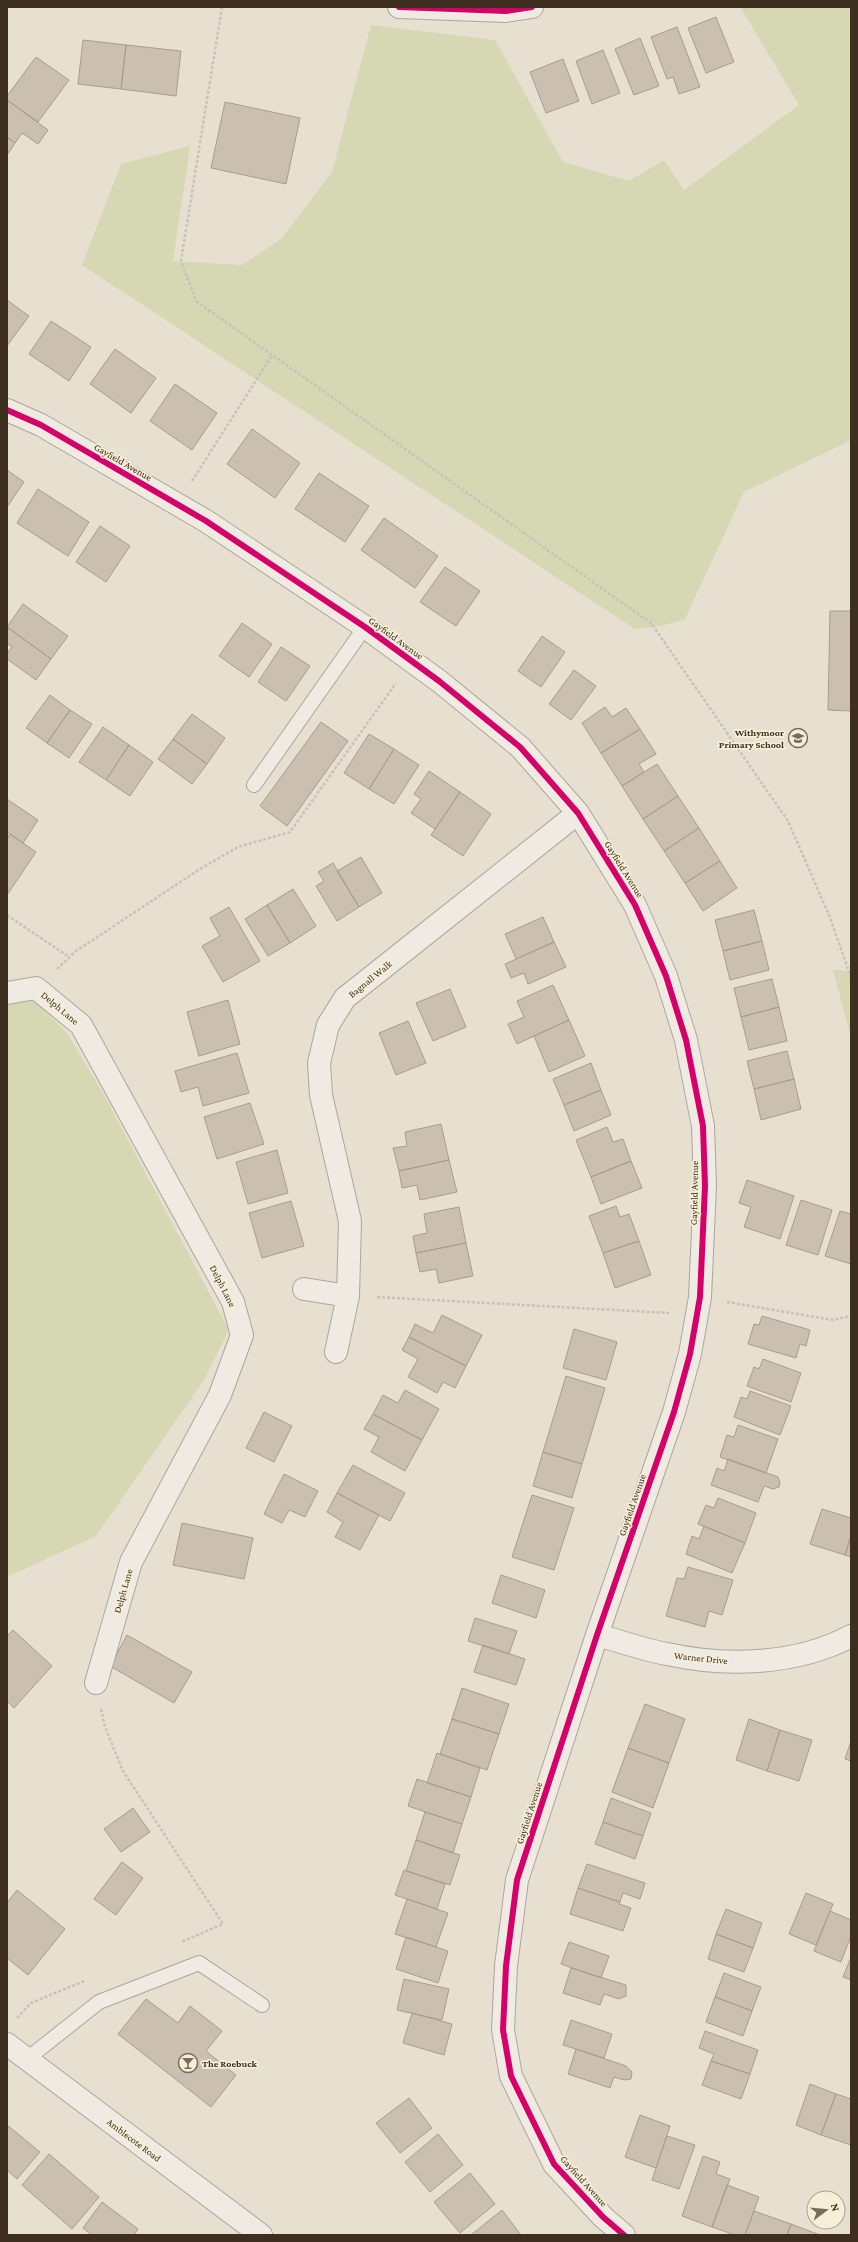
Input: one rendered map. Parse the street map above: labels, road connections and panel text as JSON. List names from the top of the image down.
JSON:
{
  "streets": {
    "street": [
      "Gayfield Avenue",
      "Bagnall Walk",
      "Delph Lane",
      "Warner Drive",
      "Amblecote Road"
    ]
  },
  "crossings": [
    ["Gayfield Avenue", "Bagnall Walk"],
    ["Gayfield Avenue", "Warner Drive"]
  ],
  "places": {
    "school or university": ["Withymoor Primary School"],
    "bar": ["The Roebuck"]
  },
  "north": "right"
}
